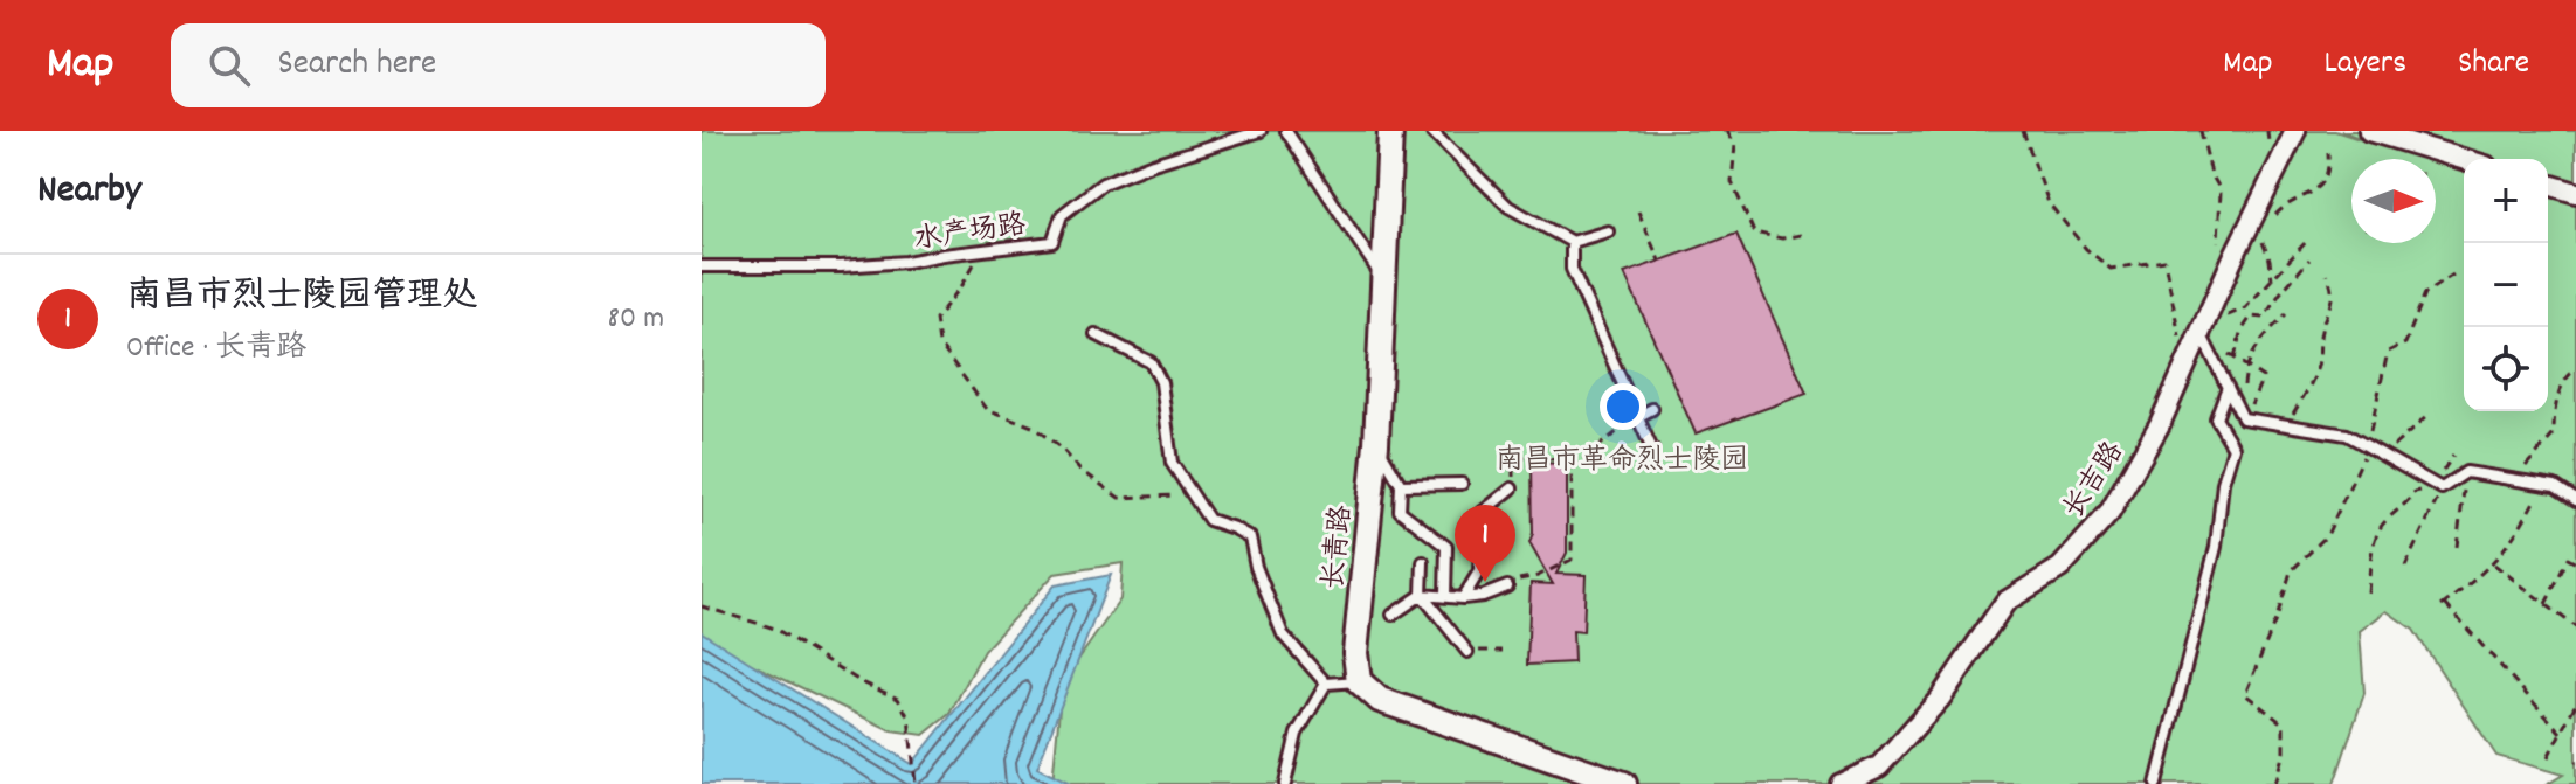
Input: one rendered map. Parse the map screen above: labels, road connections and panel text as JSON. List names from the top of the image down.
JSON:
{
  "streets": {
    "street": ["长吉路", "长青路"],
    "lane": ["水产场路"]
  },
  "parks": ["南昌市革命烈士陵园"],
  "north": "right",
  "page": {
    "header": "Map",
    "search": "Search here",
    "nav": ["Map", "Layers", "Share"],
    "heading": "Nearby",
    "map_buttons": ["+", "−"],
    "list": [
      {
        "mark": "1",
        "name": "南昌市烈士陵园管理处",
        "note": "Office · 长青路",
        "value": "80 m"
      }
    ],
    "pins": "1"
  }
}
